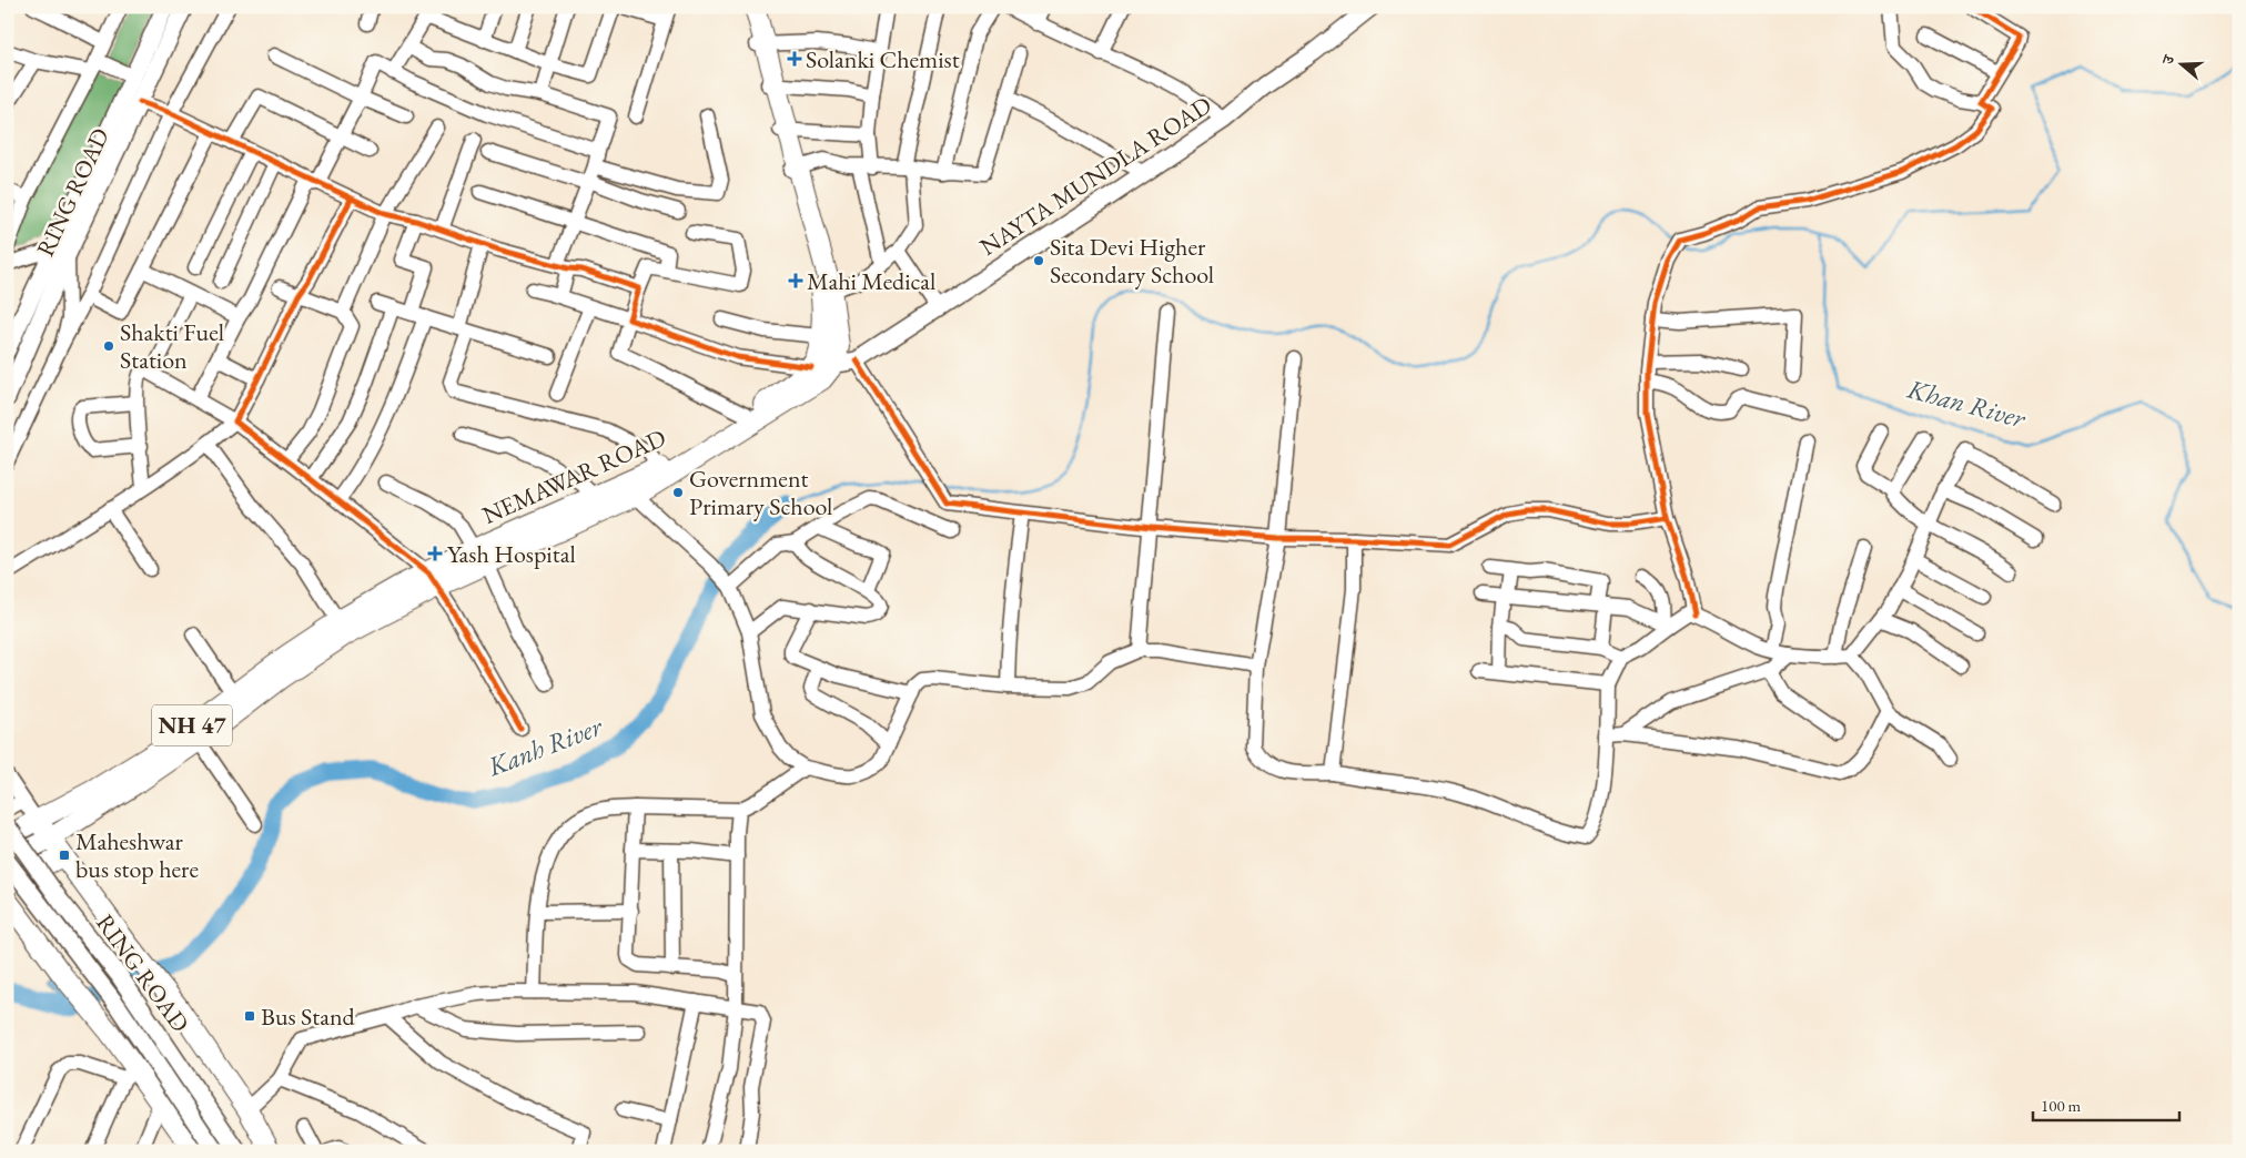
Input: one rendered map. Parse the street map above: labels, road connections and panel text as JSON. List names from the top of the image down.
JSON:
{
  "streets": {
    "highway": ["NEMAWAR ROAD", "NH 47"],
    "main road": ["NAYTA MUNDLA ROAD", "RING ROAD"]
  },
  "crossings": [
    ["NAYTA MUNDLA ROAD", "NEMAWAR ROAD"],
    ["RING ROAD", "NEMAWAR ROAD"]
  ],
  "water": ["Khan River", "Kanh River"],
  "places": {
    "health": ["Solanki Chemist", "Mahi Medical", "Yash Hospital"],
    "other": ["Sita Devi Higher Secondary School", "Shakti Fuel Station", "Government Primary School"],
    "transit": ["Maheshwar bus stop here", "Bus Stand"]
  },
  "scale_bar": "100 m",
  "north": "left"
}
